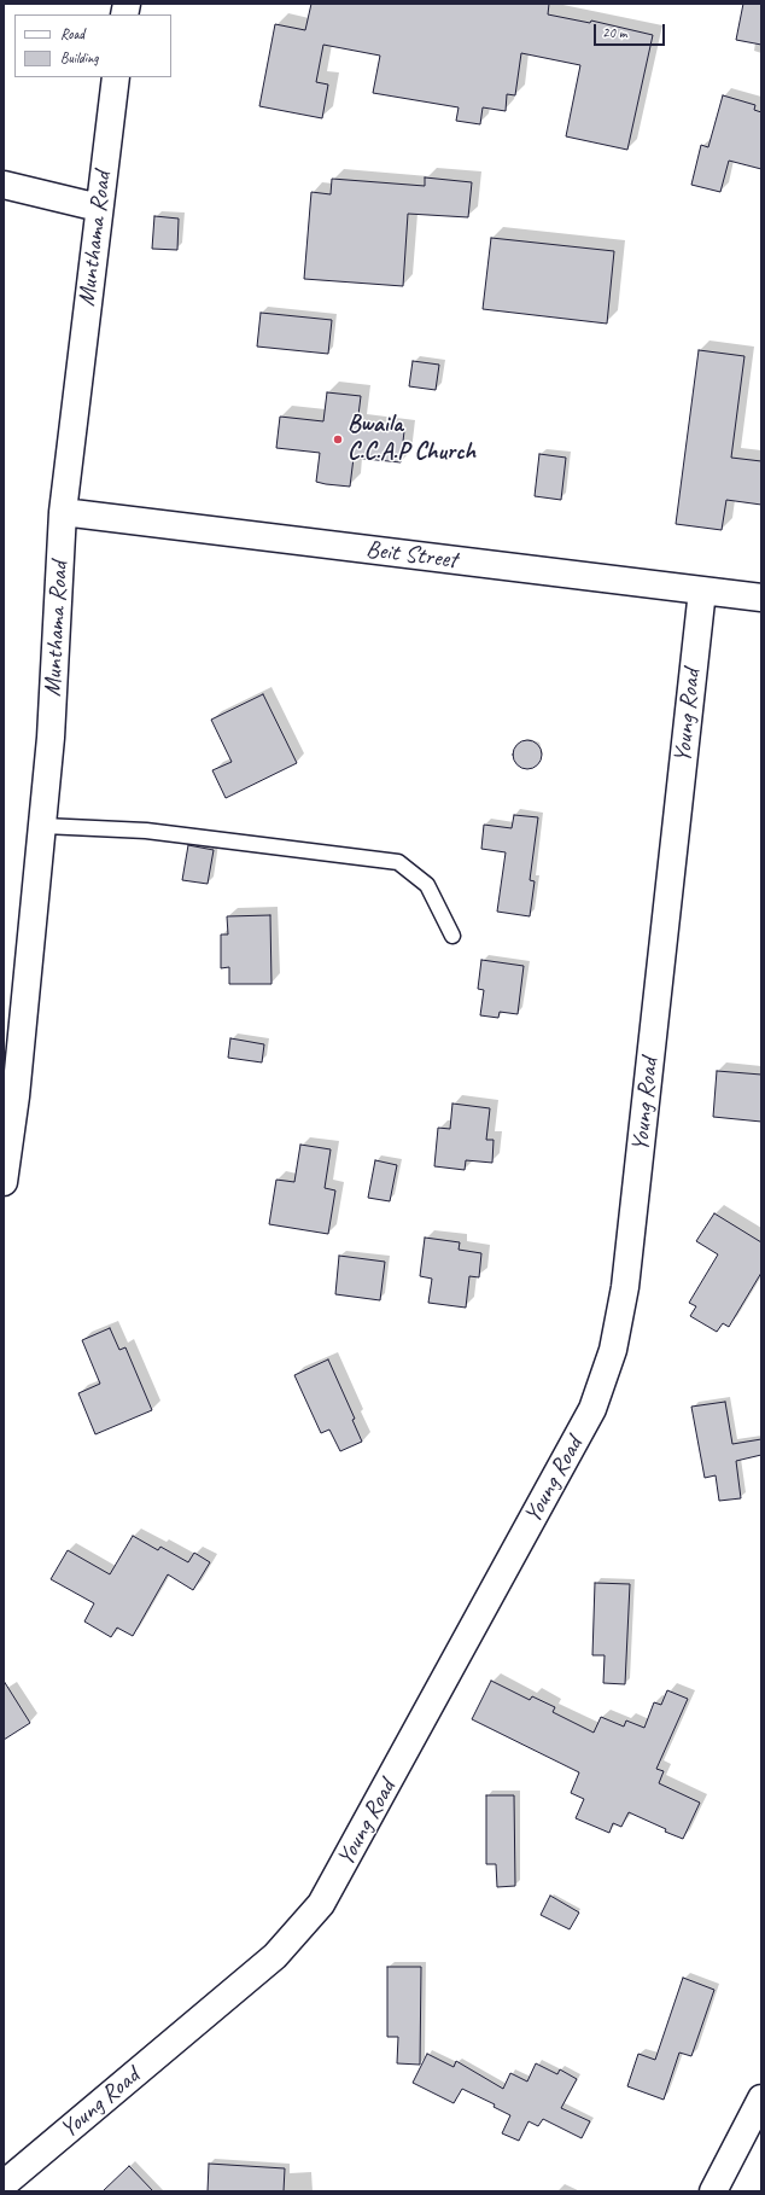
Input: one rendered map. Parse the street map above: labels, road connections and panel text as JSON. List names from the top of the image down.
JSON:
{
  "streets": {
    "street": ["Munthama Road", "Beit Street", "Young Road"]
  },
  "crossings": [
    ["Munthama Road", "Beit Street"],
    ["Beit Street", "Young Road"]
  ],
  "places": ["Bwaila C.C.A.P Church"],
  "legend": ["Road", "Building"],
  "scale_bar": "20 m"
}
